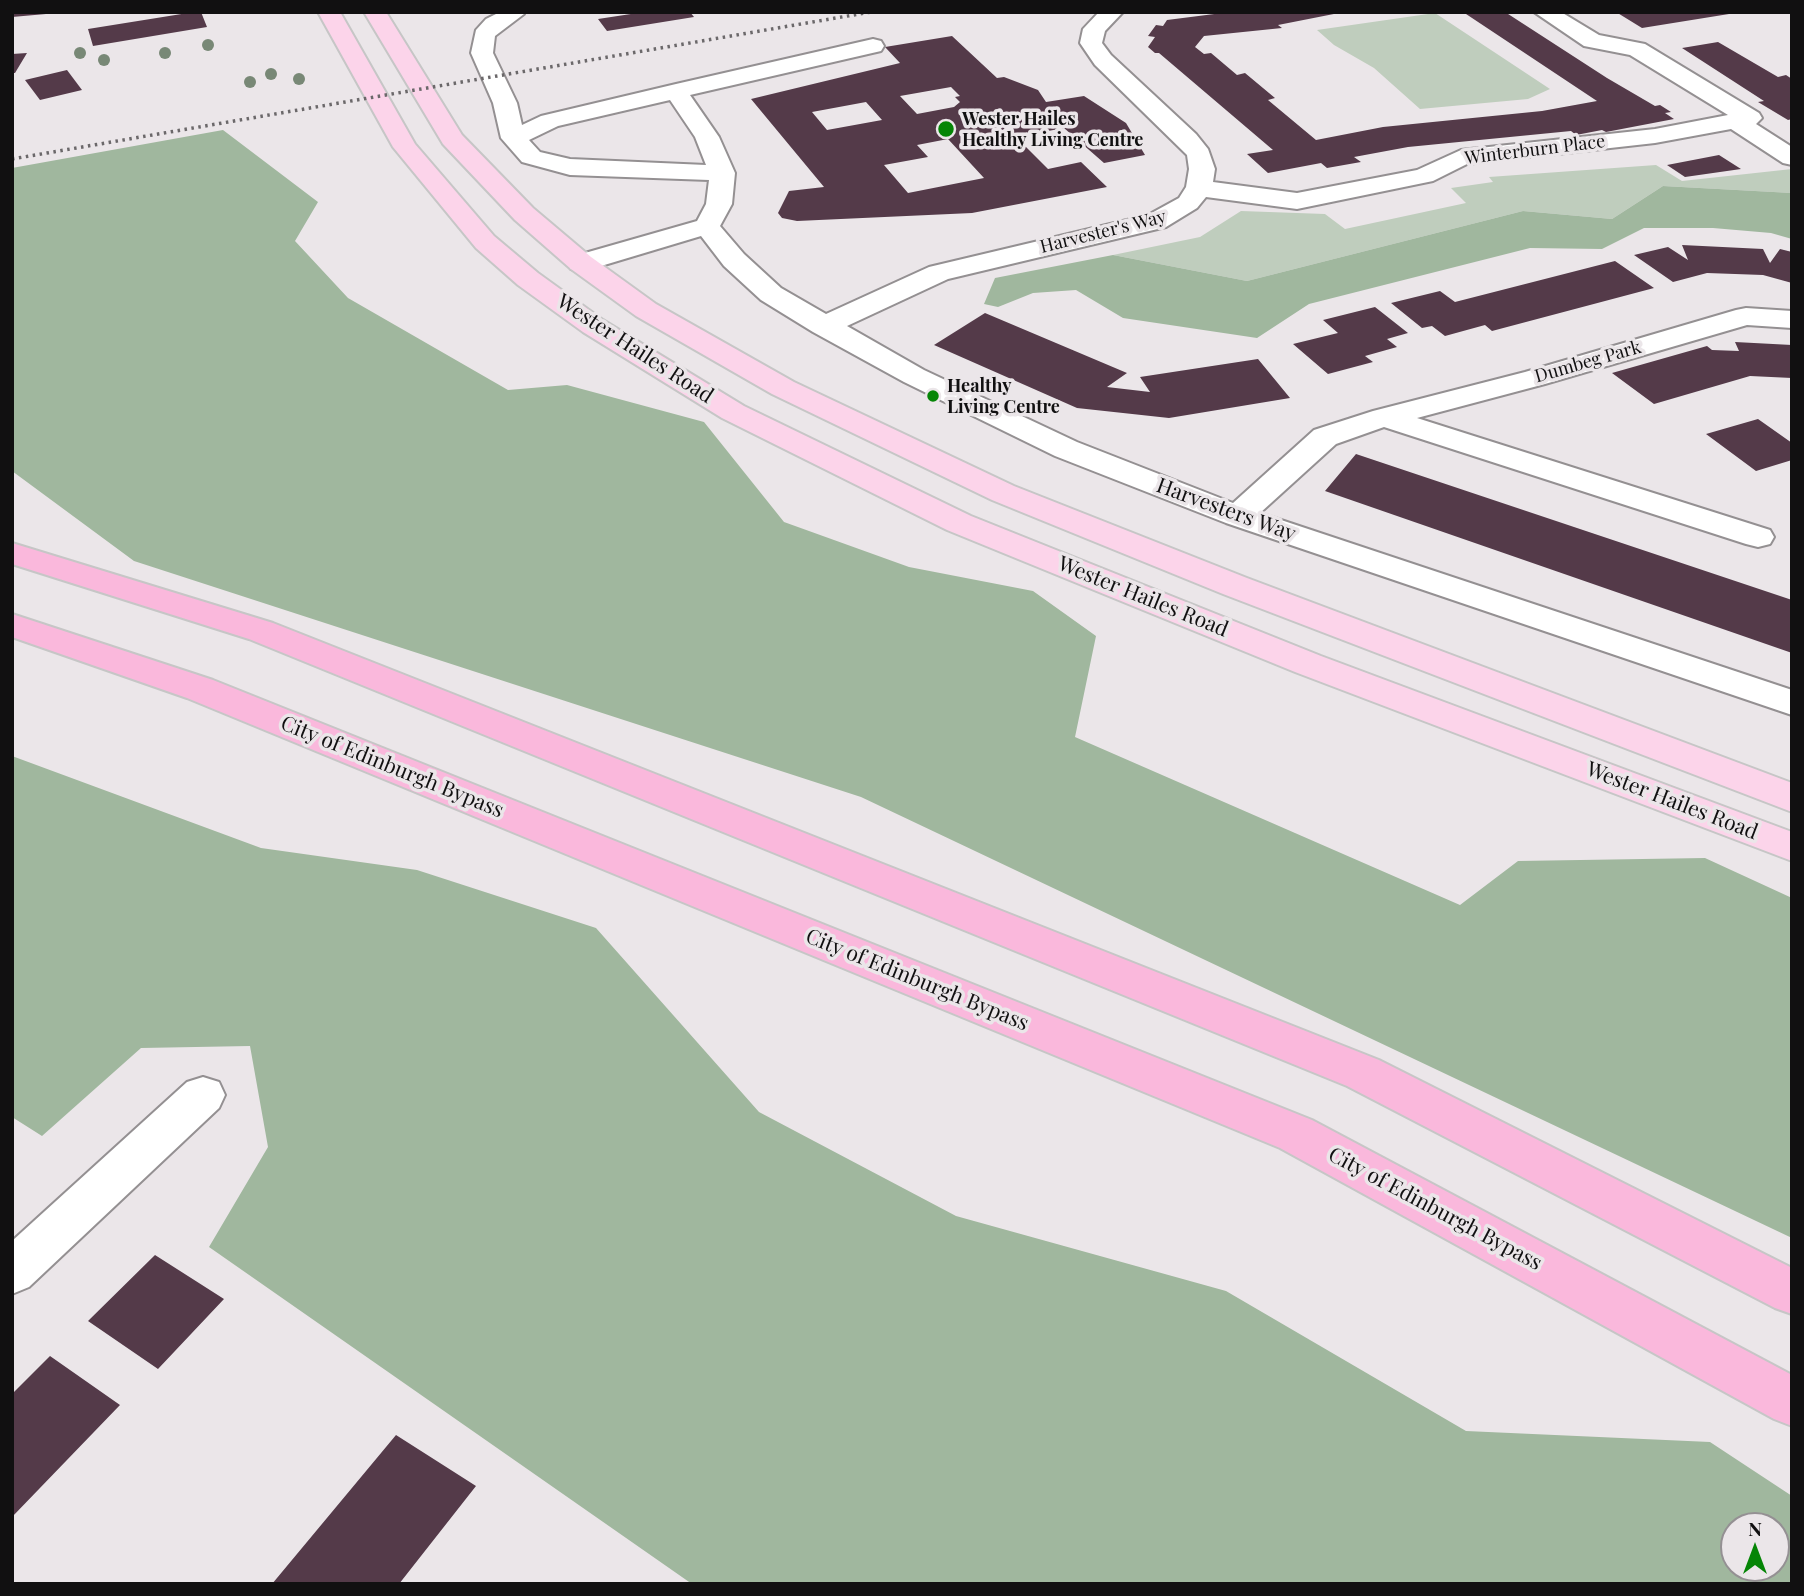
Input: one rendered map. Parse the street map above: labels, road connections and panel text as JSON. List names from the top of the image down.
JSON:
{
  "streets": {
    "highway": ["City of Edinburgh Bypass"],
    "main road": ["Wester Hailes Road"],
    "street": [
      "Winterburn Place",
      "Harvester's Way",
      "Dumbeg Park",
      "Harvesters Way"
    ]
  },
  "crossings": [
    ["Winterburn Place", "Harvester's Way"],
    ["Harvester's Way", "Harvesters Way"],
    ["Dumbeg Park", "Harvesters Way"]
  ],
  "places": ["Wester Hailes Healthy Living Centre", "Healthy Living Centre"],
  "north": "top"
}
